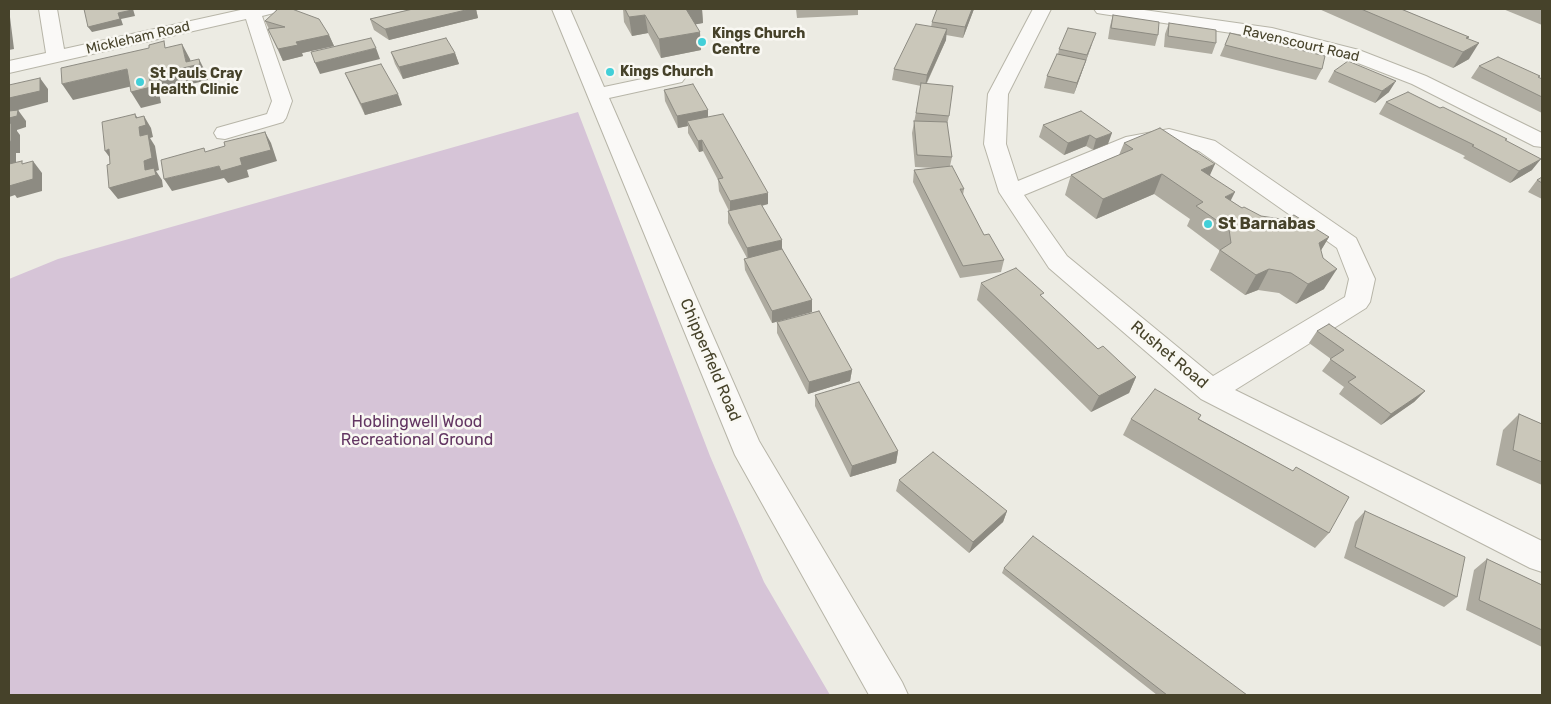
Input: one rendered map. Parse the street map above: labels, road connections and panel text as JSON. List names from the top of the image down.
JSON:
{
  "streets": {
    "street": [
      "Mickleham Road",
      "Ravenscourt Road",
      "Rushet Road",
      "Chipperfield Road"
    ]
  },
  "parks": ["Hoblingwell Wood Recreational Ground"],
  "places": [
    "Kings Church Centre",
    "Kings Church",
    "St Pauls Cray Health Clinic",
    "St Barnabas"
  ]
}
